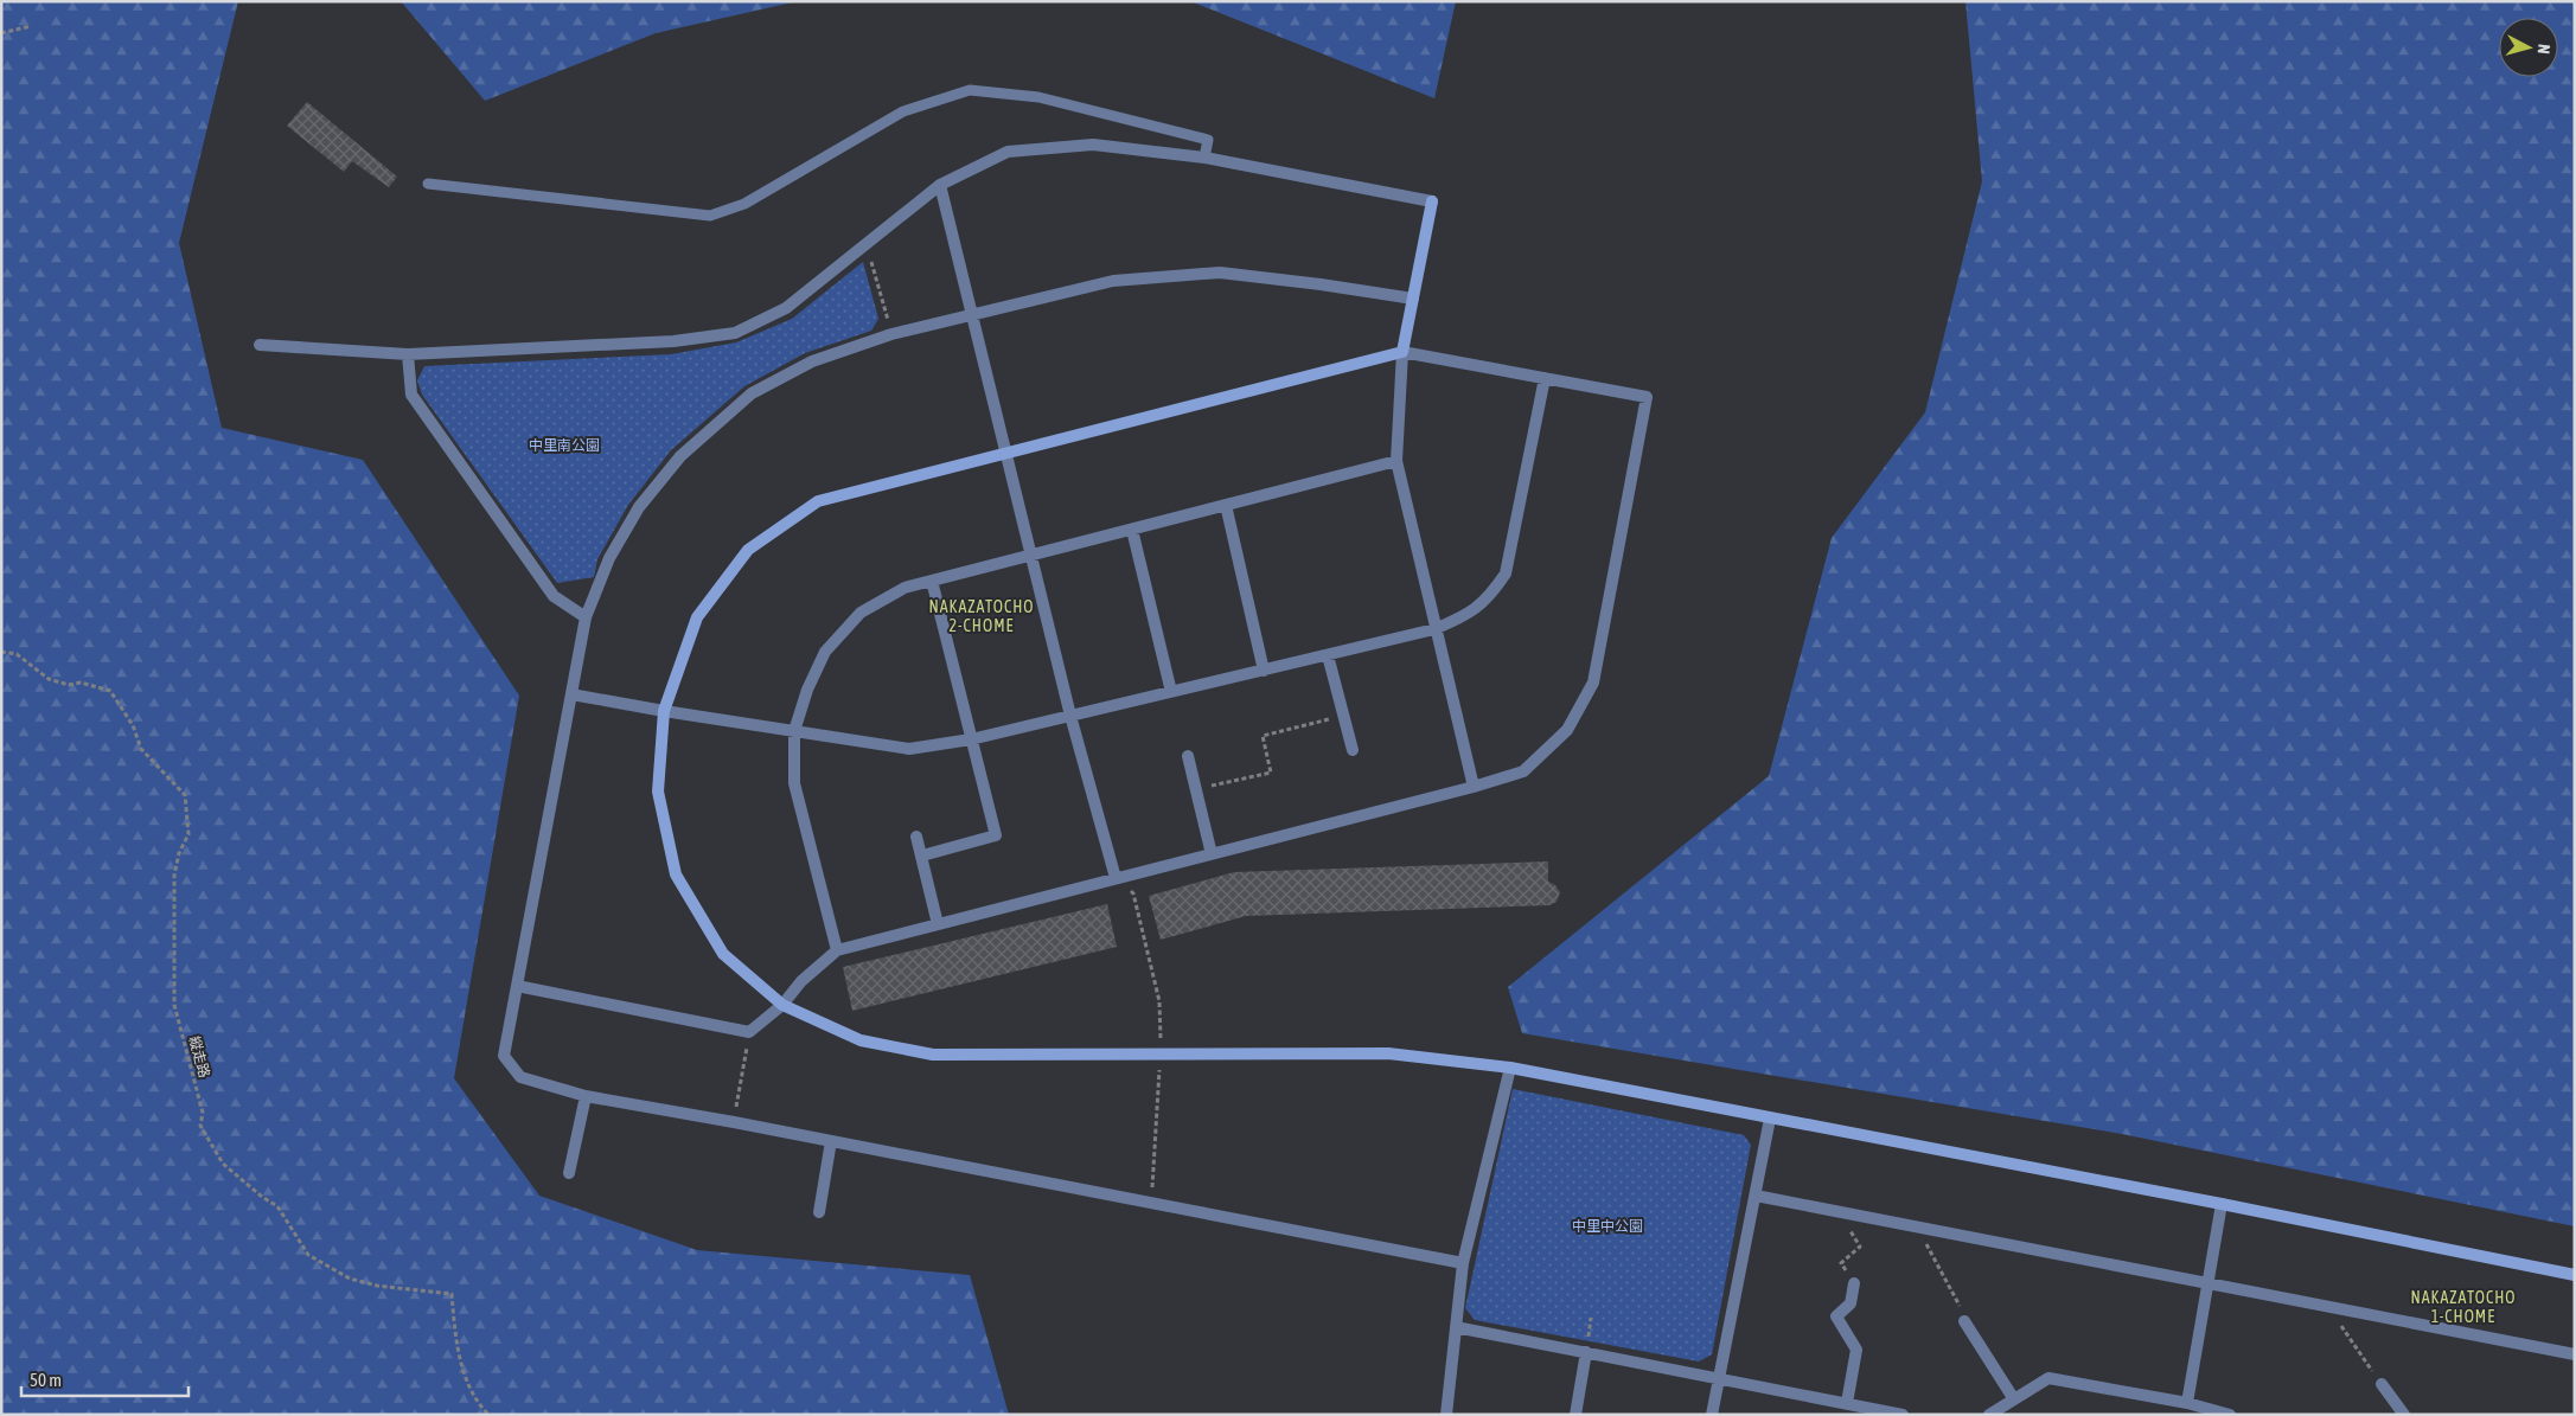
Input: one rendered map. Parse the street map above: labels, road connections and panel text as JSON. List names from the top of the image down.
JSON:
{
  "streets": {
    "path": ["縦走路"]
  },
  "districts": ["NAKAZATOCHO 2-CHOME", "NAKAZATOCHO 1-CHOME"],
  "parks": ["中里南公園", "中里中公園"],
  "scale_bar": "50 m",
  "north": "right"
}
